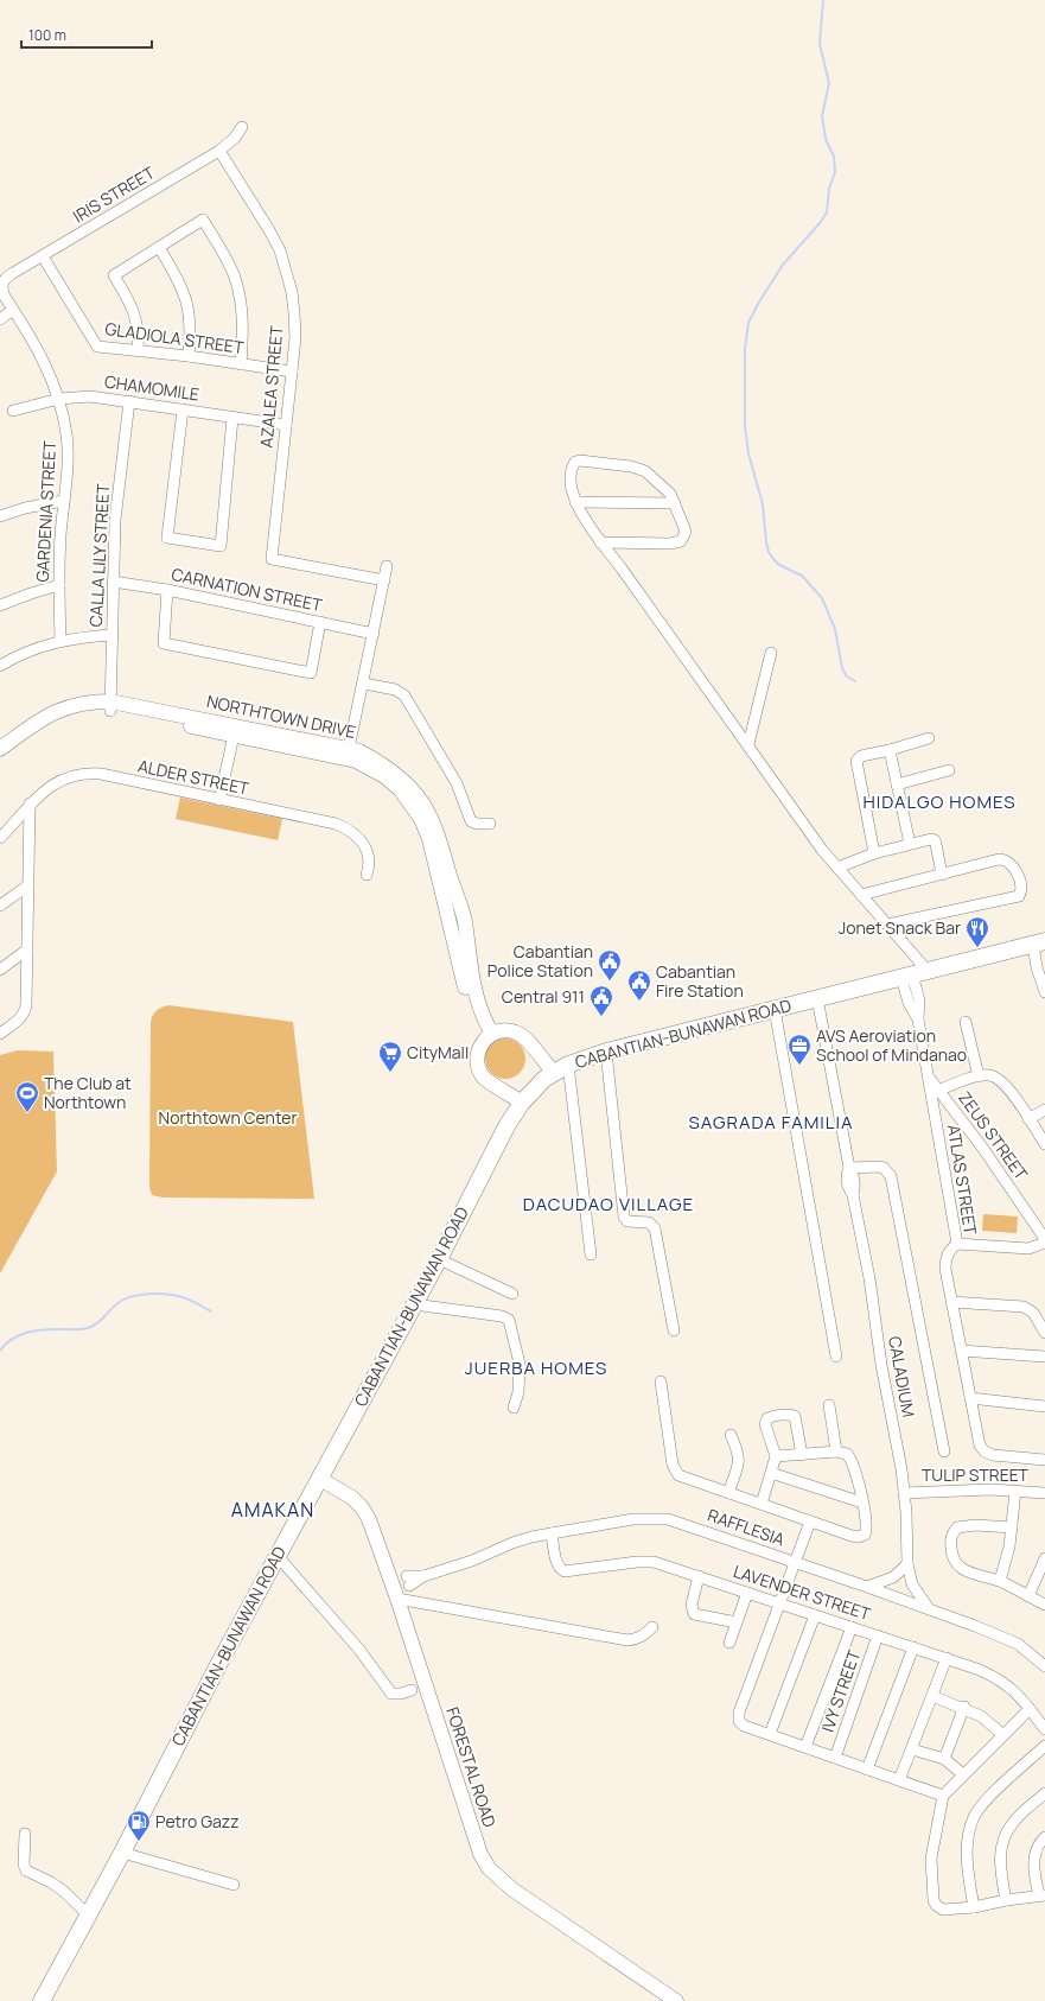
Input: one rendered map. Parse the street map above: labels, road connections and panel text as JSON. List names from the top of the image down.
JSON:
{
  "streets": {
    "main road": ["CABANTIAN-BUNAWAN ROAD"],
    "street": [
      "IRIS STREET",
      "GLADIOLA STREET",
      "AZALEA STREET",
      "CHAMOMILE",
      "GARDENIA STREET",
      "CALLA LILY STREET",
      "CARNATION STREET",
      "NORTHTOWN DRIVE",
      "ALDER STREET",
      "ZEUS STREET",
      "ATLAS STREET",
      "CALADIUM",
      "TULIP STREET",
      "RAFFLESIA",
      "LAVENDER STREET",
      "IVY STREET",
      "FORESTAL ROAD"
    ]
  },
  "crossings": [
    ["IRIS STREET", "GLADIOLA STREET"],
    ["IRIS STREET", "AZALEA STREET"],
    ["IRIS STREET", "GARDENIA STREET"],
    ["GLADIOLA STREET", "AZALEA STREET"],
    ["AZALEA STREET", "CHAMOMILE"],
    ["CHAMOMILE", "GARDENIA STREET"],
    ["CHAMOMILE", "CALLA LILY STREET"],
    ["CALLA LILY STREET", "CARNATION STREET"],
    ["CALLA LILY STREET", "NORTHTOWN DRIVE"],
    ["NORTHTOWN DRIVE", "CABANTIAN-BUNAWAN ROAD"],
    ["CABANTIAN-BUNAWAN ROAD", "ZEUS STREET"],
    ["CABANTIAN-BUNAWAN ROAD", "CALADIUM"],
    ["CABANTIAN-BUNAWAN ROAD", "FORESTAL ROAD"],
    ["ZEUS STREET", "ATLAS STREET"],
    ["CALADIUM", "TULIP STREET"],
    ["CALADIUM", "RAFFLESIA"],
    ["RAFFLESIA", "LAVENDER STREET"],
    ["RAFFLESIA", "FORESTAL ROAD"],
    ["LAVENDER STREET", "IVY STREET"]
  ],
  "districts": [
    "HIDALGO HOMES",
    "SAGRADA FAMILIA",
    "DACUDAO VILLAGE",
    "JUERBA HOMES",
    "AMAKAN"
  ],
  "parks": ["Northtown Center"],
  "places": {
    "restaurant": ["Jonet Snack Bar"],
    "public building": ["Cabantian Police Station", "Cabantian Fire Station", "Central 911"],
    "office": ["AVS Aeroviation School of Mindanao"],
    "supermarket": ["CityMall"],
    "sports": ["The Club at Northtown"],
    "fuel station": ["Petro Gazz"]
  },
  "scale_bar": "100 m"
}
